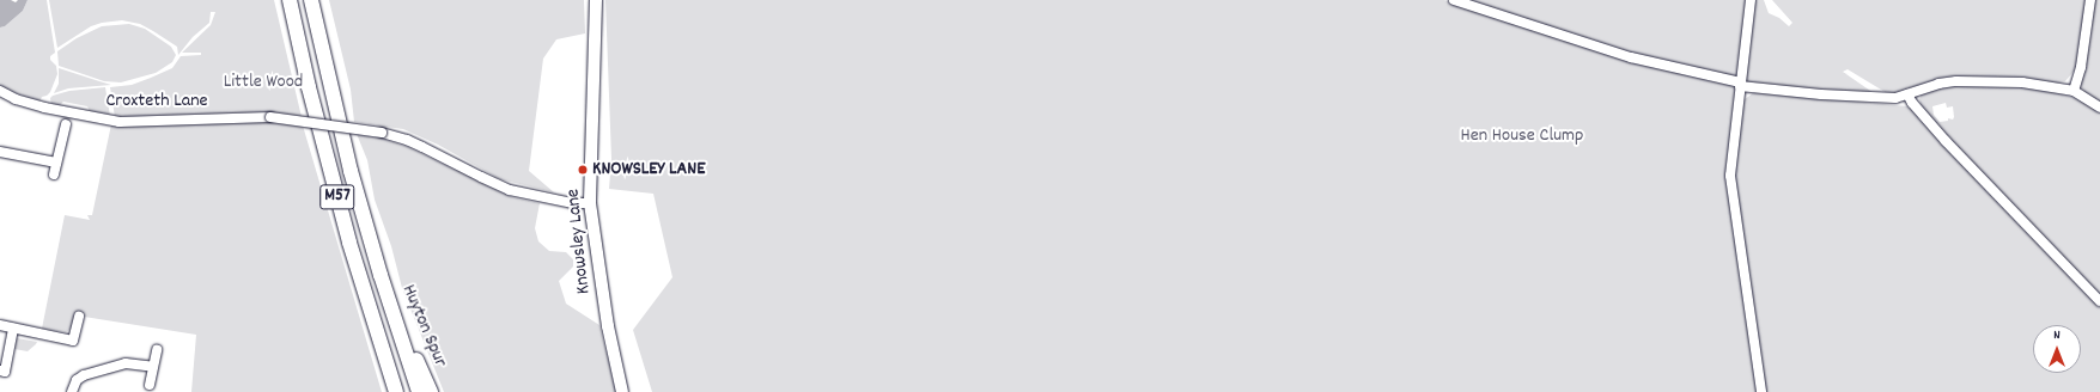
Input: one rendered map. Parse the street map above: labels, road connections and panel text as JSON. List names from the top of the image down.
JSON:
{
  "streets": {
    "highway": ["M57", "Huyton Spur"],
    "main road": ["Knowsley Lane"],
    "street": ["Croxteth Lane"]
  },
  "crossings": [
    ["Croxteth Lane", "Knowsley Lane"],
    ["M57", "Huyton Spur"]
  ],
  "parks": ["Little Wood", "Hen House Clump"],
  "places": ["KNOWSLEY LANE"],
  "north": "top"
}
